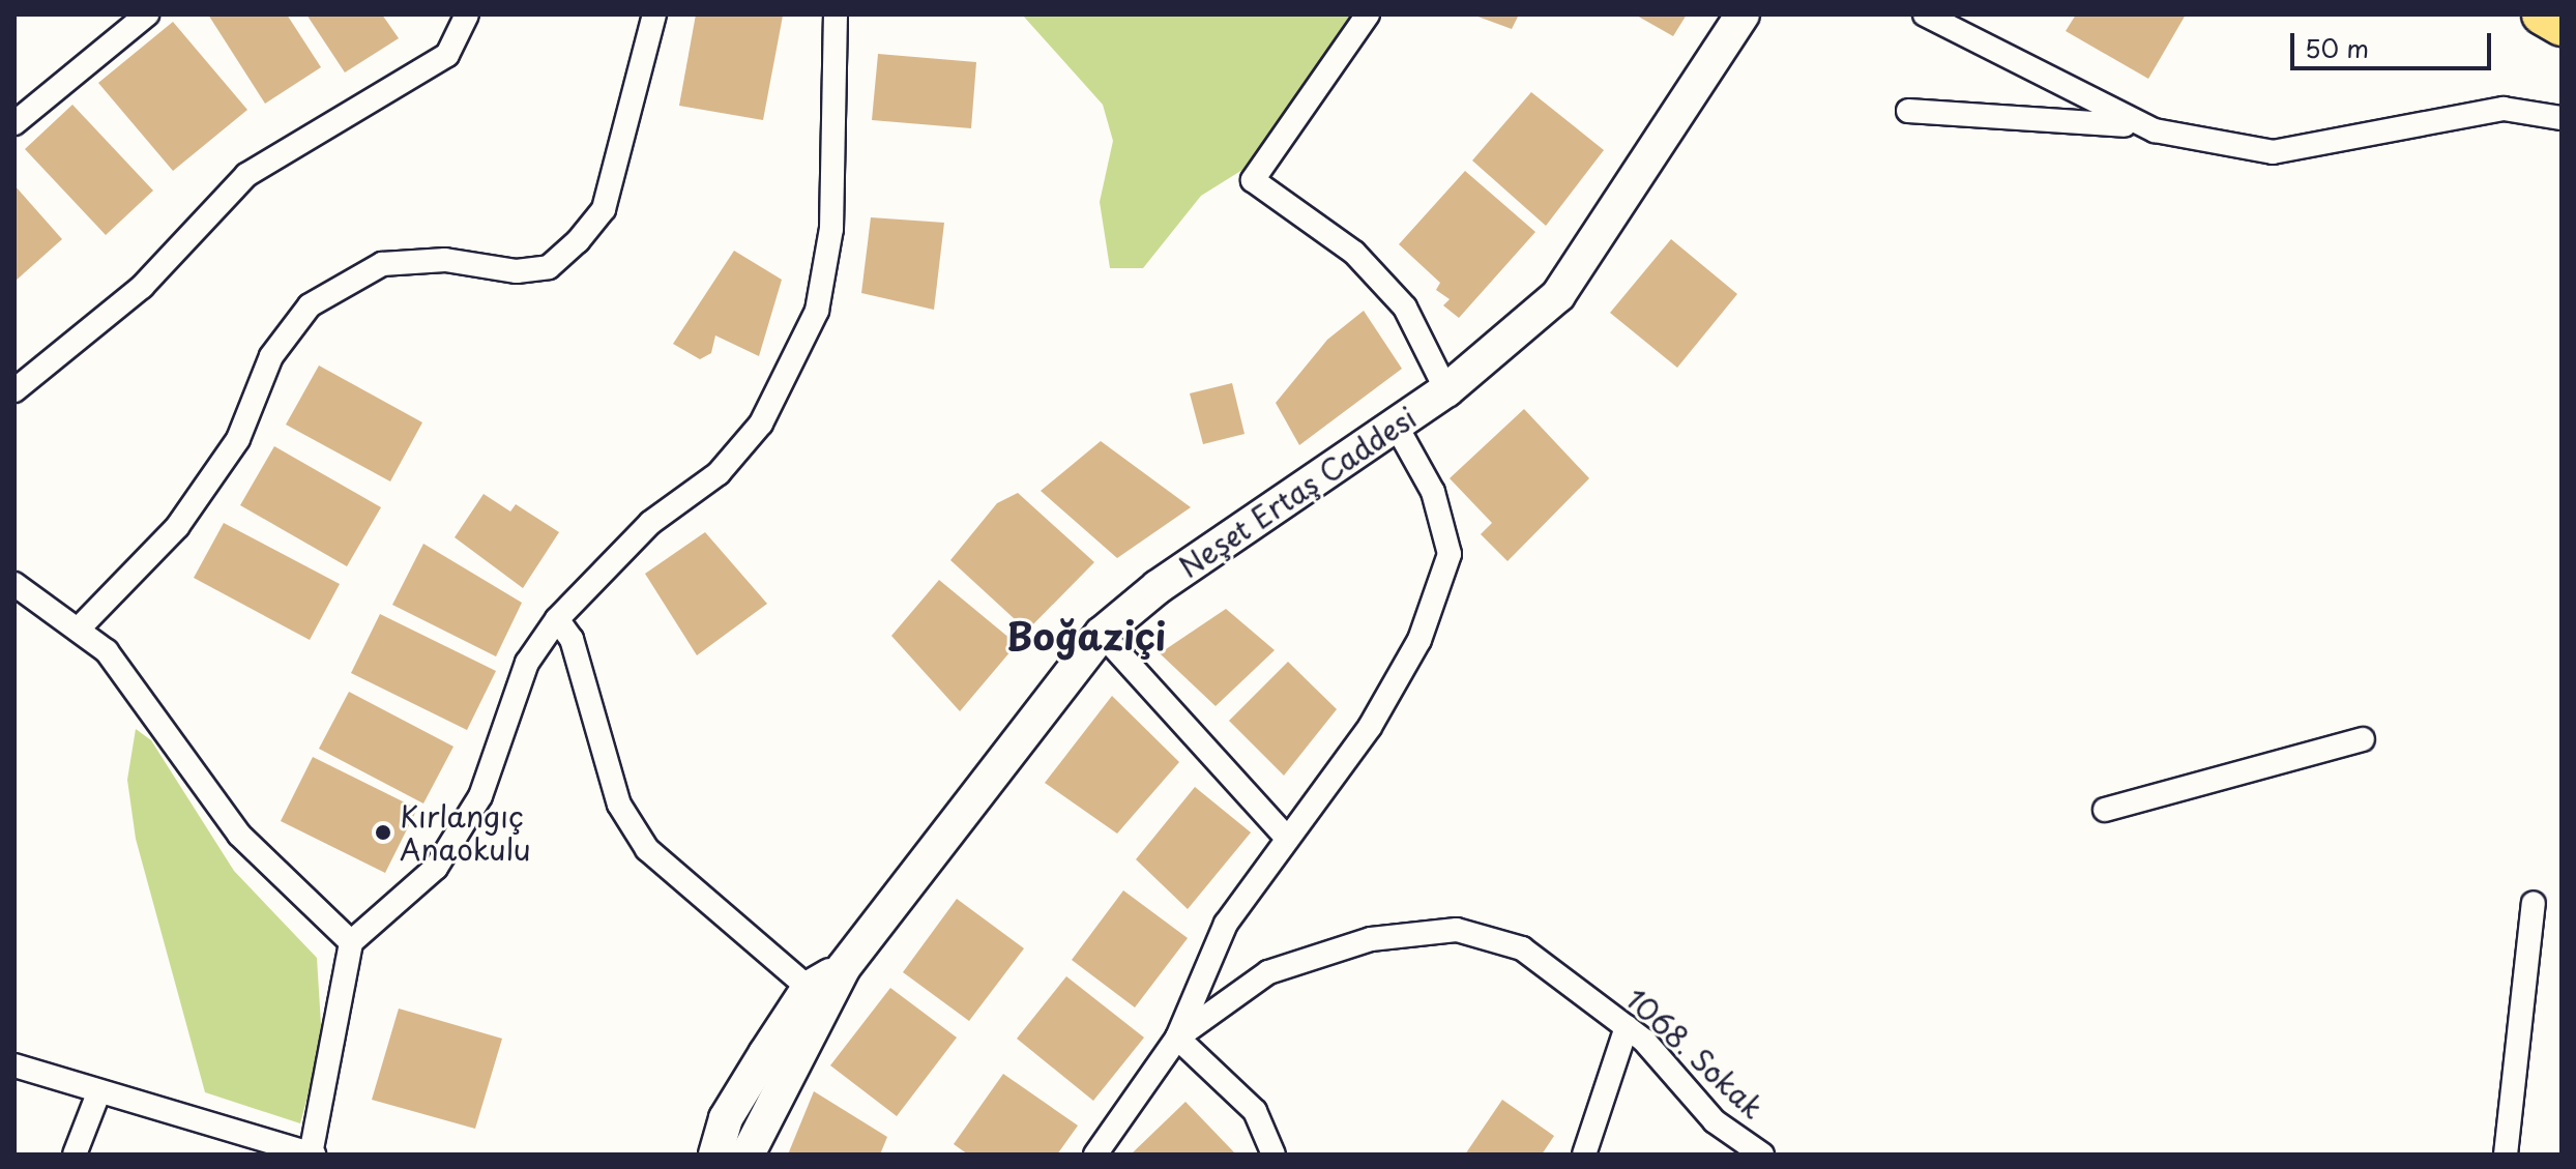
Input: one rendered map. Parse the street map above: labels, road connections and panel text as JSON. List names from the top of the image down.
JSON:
{
  "streets": {
    "main road": ["Neşet Ertaş Caddesi"],
    "street": ["1068. Sokak"]
  },
  "districts": ["Boğaziçi"],
  "places": ["Kırlangıç Anaokulu"],
  "scale_bar": "50 m"
}
